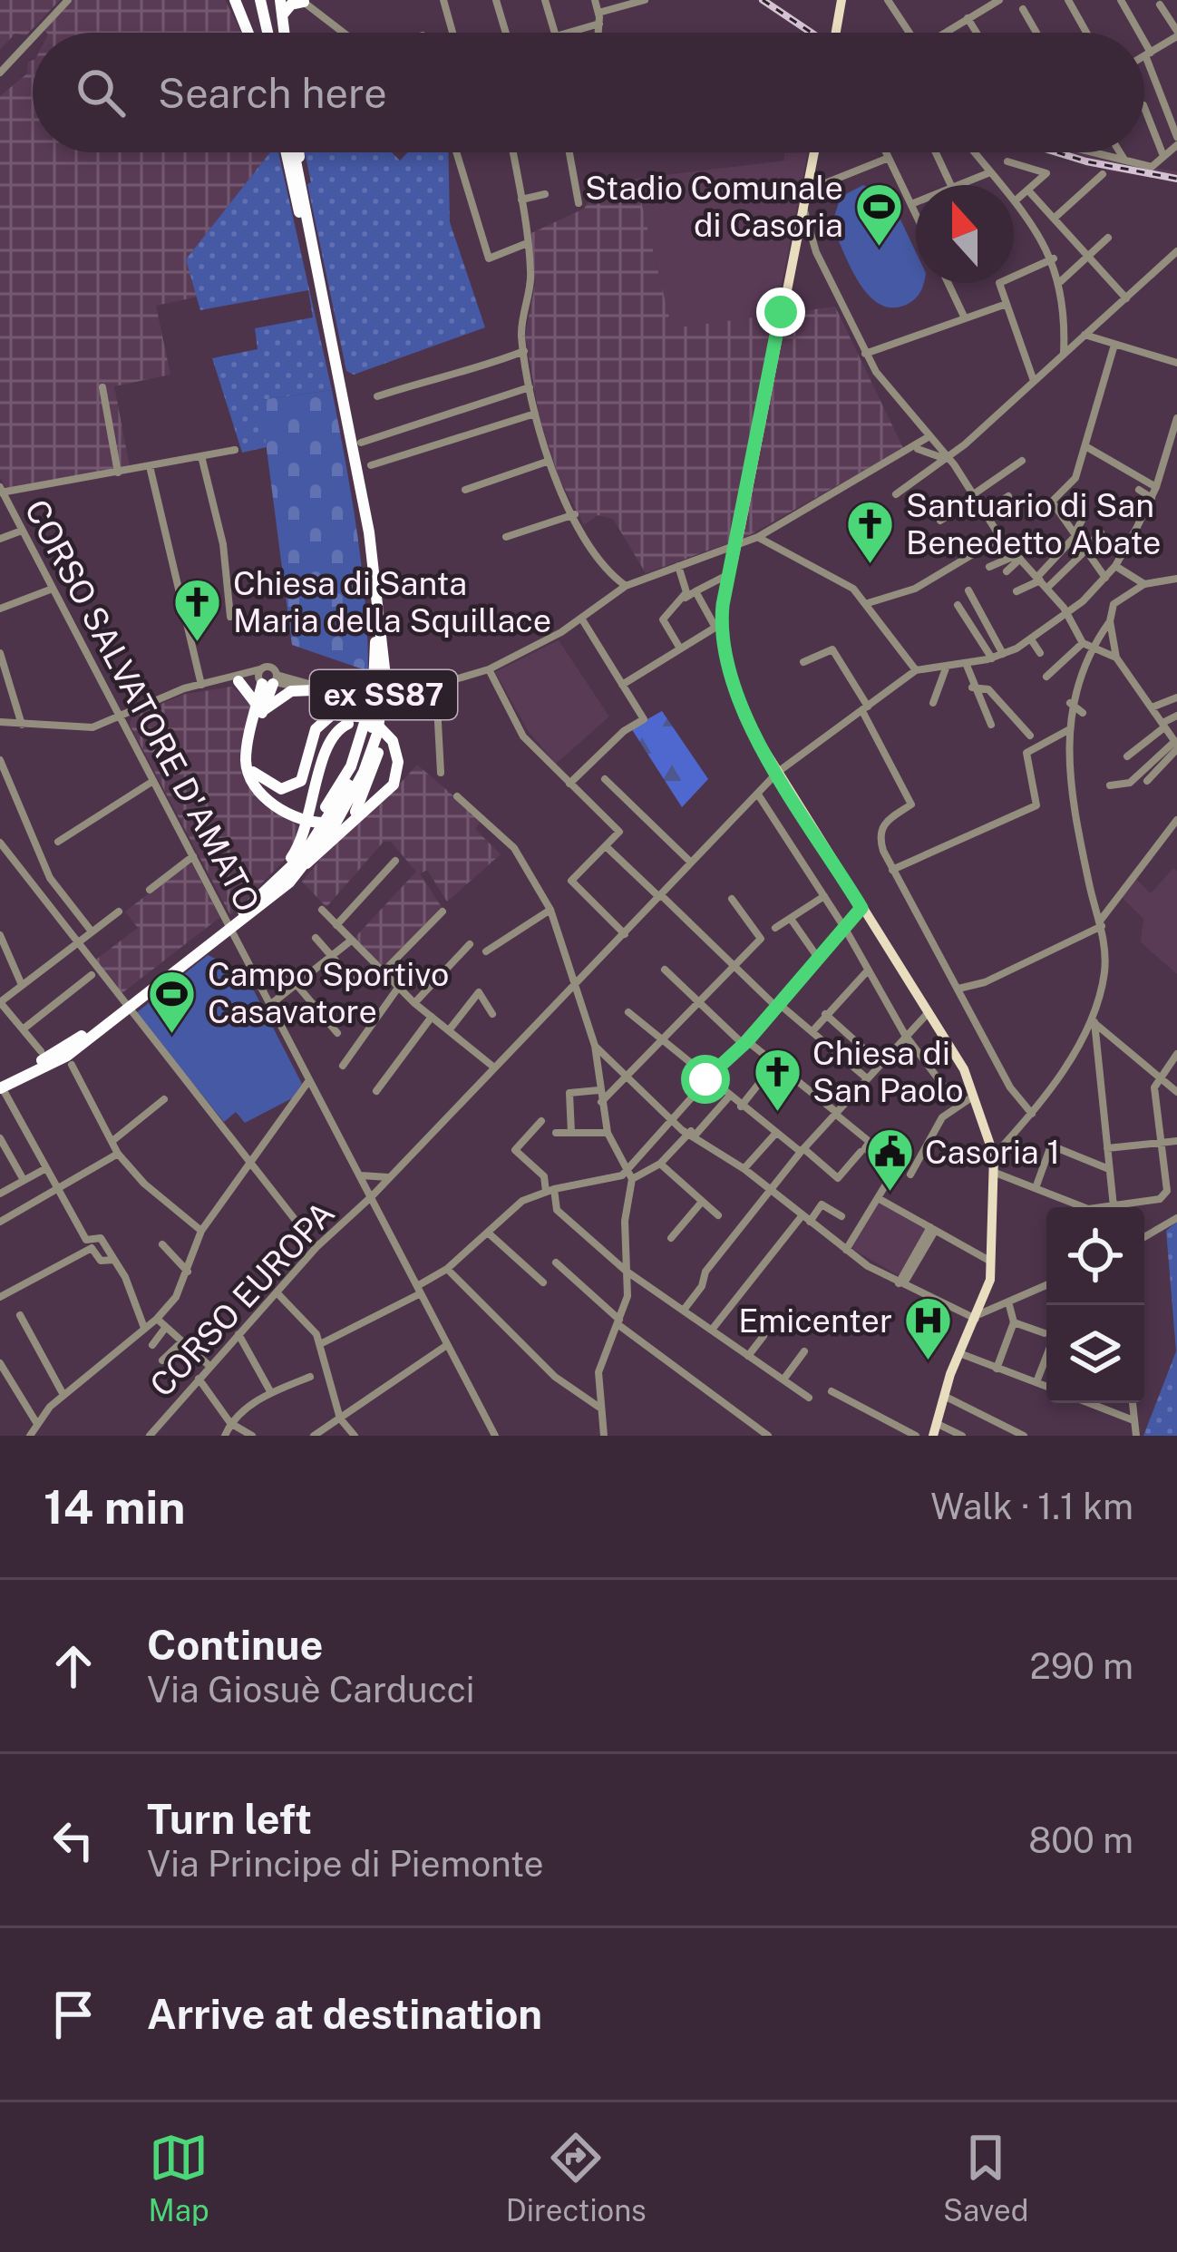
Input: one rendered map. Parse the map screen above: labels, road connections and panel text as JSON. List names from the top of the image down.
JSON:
{
  "streets": {
    "highway": ["ex SS87"],
    "street": ["CORSO SALVATORE D'AMATO", "CORSO EUROPA"]
  },
  "crossings": [
    ["CORSO SALVATORE D'AMATO", "CORSO EUROPA"]
  ],
  "places": {
    "sports": ["Stadio Comunale di Casoria", "Campo Sportivo Casavatore"],
    "church": ["Santuario di San Benedetto Abate", "Chiesa di Santa Maria della Squillace", "Chiesa di San Paolo"],
    "public building": ["Casoria 1"],
    "hospital": ["Emicenter"]
  },
  "north": "top",
  "page": {
    "search": "Search here",
    "heading": ["14 min", "Walk · 1.1 km"],
    "list": [
      ["Continue", "Via Giosuè Carducci", "290 m"],
      ["Turn left", "Via Principe di Piemonte", "800 m"],
      "Arrive at destination"
    ],
    "nav": ["Map", "Directions", "Saved"]
  }
}
